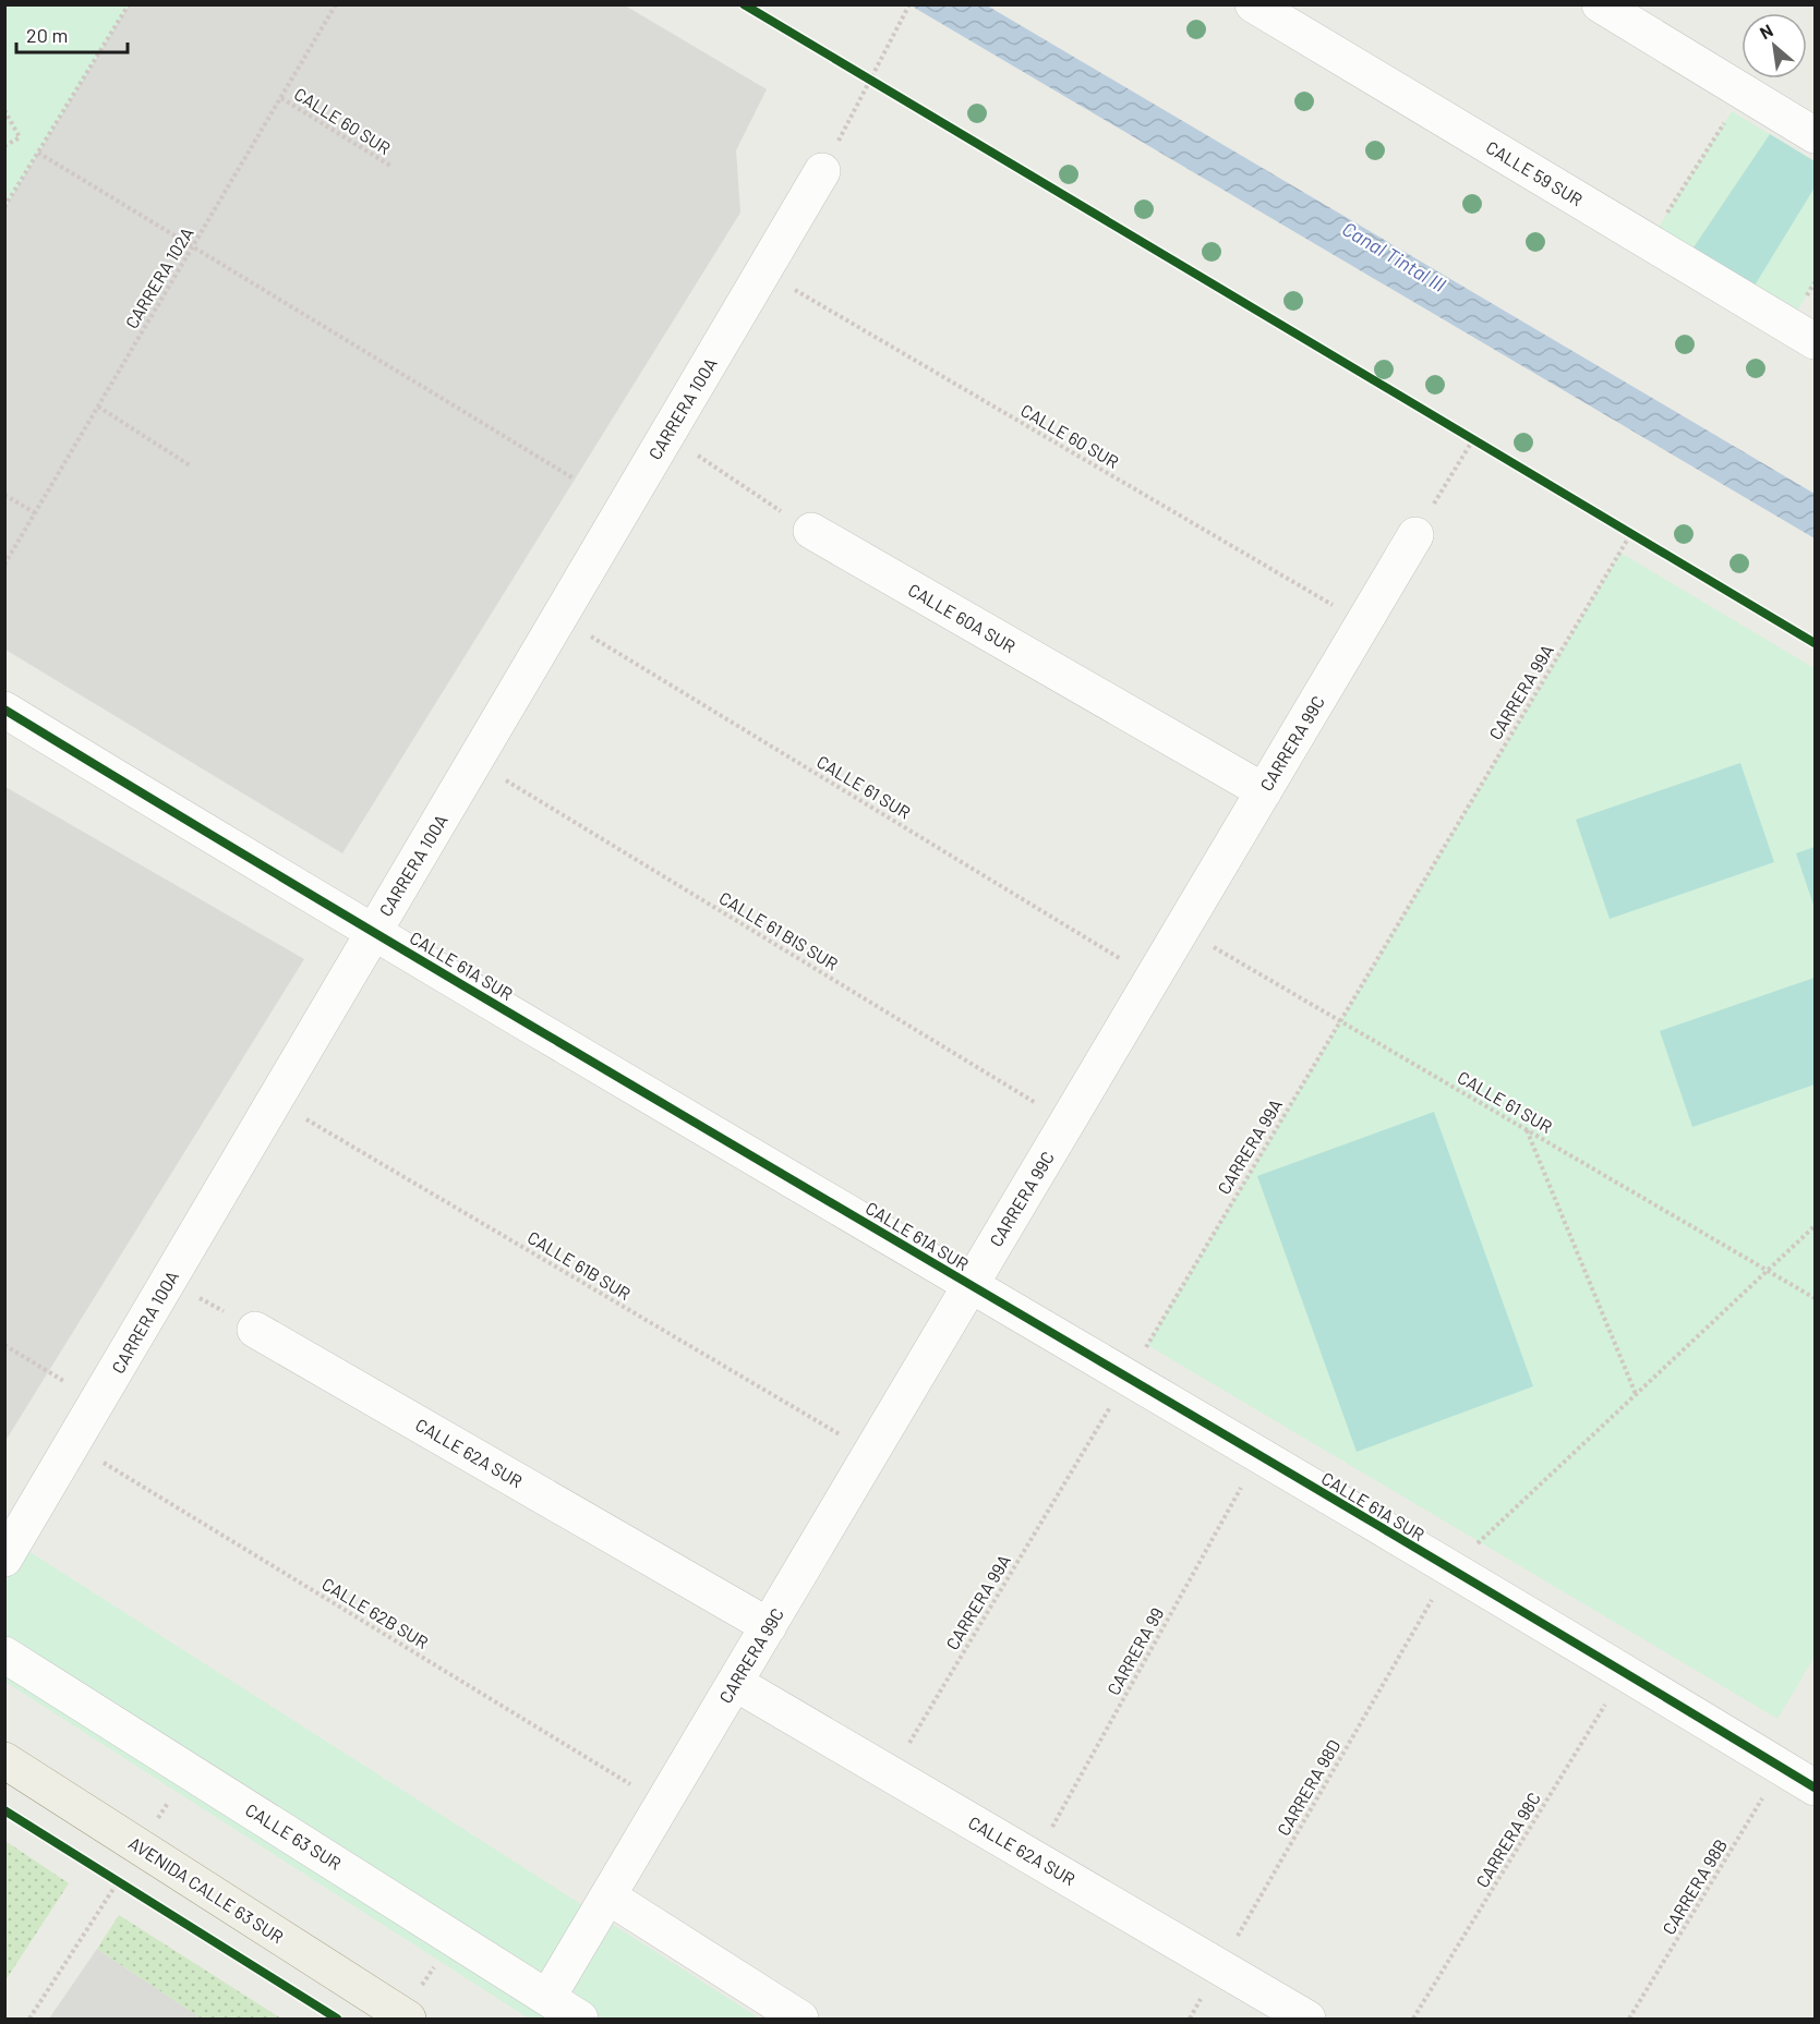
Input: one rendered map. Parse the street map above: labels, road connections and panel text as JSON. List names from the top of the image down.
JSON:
{
  "streets": {
    "main road": ["AVENIDA CALLE 63 SUR"],
    "street": [
      "CALLE 59 SUR",
      "CARRERA 100A",
      "CALLE 60A SUR",
      "CARRERA 99C",
      "CALLE 61A SUR",
      "CALLE 62A SUR",
      "CALLE 63 SUR"
    ],
    "path": [
      "CALLE 60 SUR",
      "CARRERA 102A",
      "CARRERA 99A",
      "CALLE 61 SUR",
      "CALLE 61 BIS SUR",
      "CALLE 61B SUR",
      "CALLE 62B SUR",
      "CARRERA 99",
      "CARRERA 98D",
      "CARRERA 98C",
      "CARRERA 98B"
    ]
  },
  "crossings": [
    ["CALLE 60 SUR", "CARRERA 102A"],
    ["CALLE 60 SUR", "CARRERA 100A"],
    ["CALLE 60 SUR", "CARRERA 99C"],
    ["CARRERA 100A", "CALLE 61 SUR"],
    ["CARRERA 100A", "CALLE 61 BIS SUR"],
    ["CARRERA 100A", "CALLE 61A SUR"],
    ["CARRERA 100A", "CALLE 61B SUR"],
    ["CARRERA 100A", "CALLE 62B SUR"],
    ["CALLE 60A SUR", "CARRERA 99C"],
    ["CARRERA 99A", "CALLE 61 SUR"],
    ["CARRERA 99A", "CALLE 61A SUR"],
    ["CARRERA 99A", "CALLE 62A SUR"],
    ["CARRERA 99C", "CALLE 61 SUR"],
    ["CARRERA 99C", "CALLE 61 BIS SUR"],
    ["CARRERA 99C", "CALLE 61A SUR"],
    ["CARRERA 99C", "CALLE 61B SUR"],
    ["CARRERA 99C", "CALLE 62A SUR"],
    ["CARRERA 99C", "CALLE 62B SUR"],
    ["CARRERA 99C", "CALLE 63 SUR"],
    ["CALLE 61 SUR", "CARRERA 98D"],
    ["CALLE 61A SUR", "CARRERA 99"],
    ["CALLE 61A SUR", "CARRERA 98D"],
    ["CALLE 61A SUR", "CARRERA 98C"],
    ["CALLE 61A SUR", "CARRERA 98B"],
    ["CALLE 62A SUR", "CARRERA 99"],
    ["CALLE 62A SUR", "CARRERA 98D"]
  ],
  "water": ["Canal Tintal III"],
  "scale_bar": "20 m",
  "north": "top left"
}
